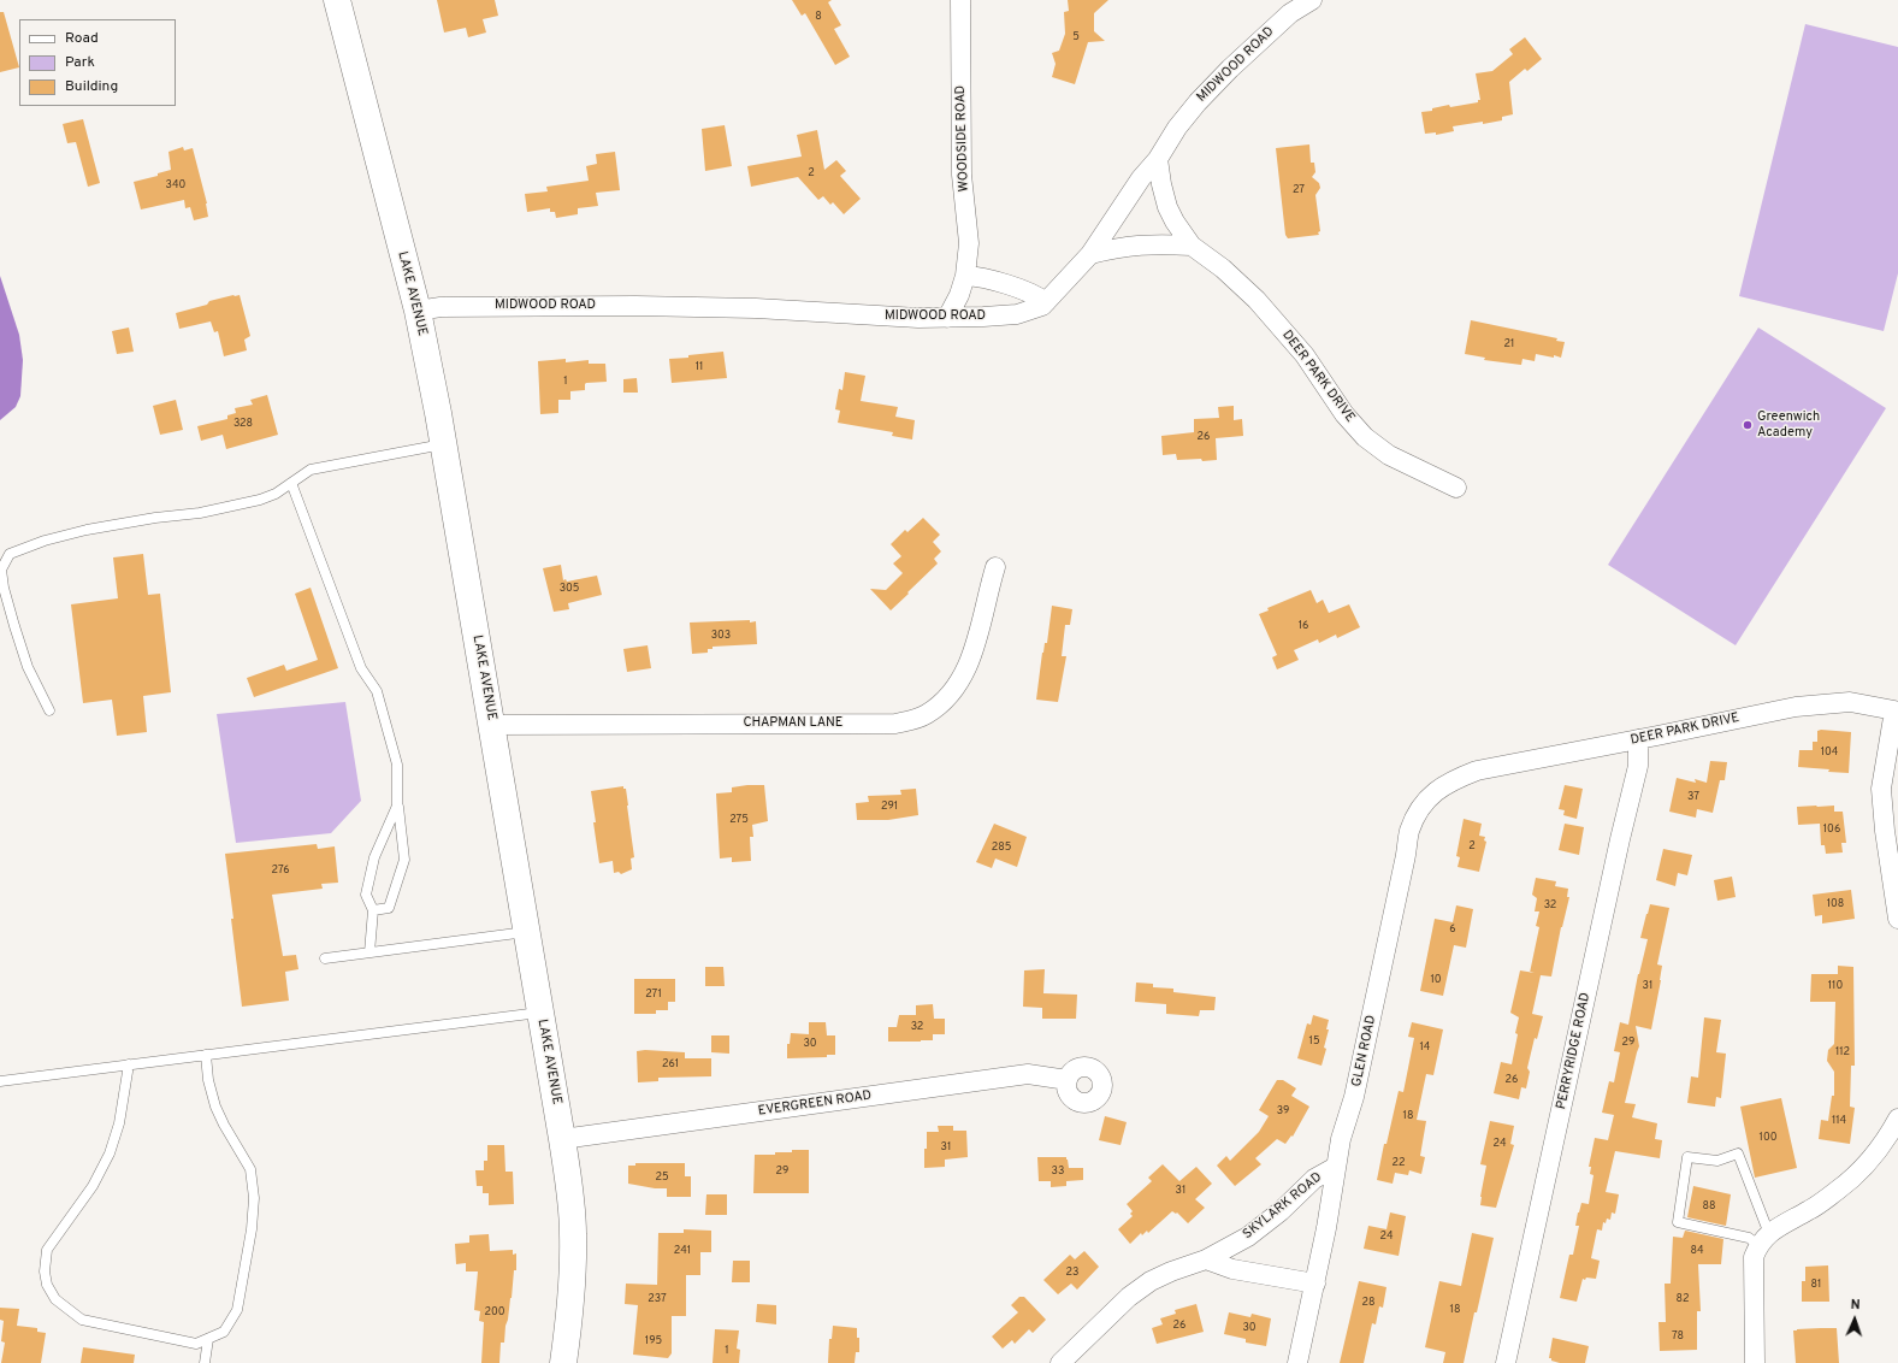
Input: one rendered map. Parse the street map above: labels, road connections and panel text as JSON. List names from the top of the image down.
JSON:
{
  "streets": {
    "main road": ["LAKE AVENUE"],
    "street": [
      "MIDWOOD ROAD",
      "WOODSIDE ROAD",
      "DEER PARK DRIVE",
      "CHAPMAN LANE",
      "GLEN ROAD",
      "PERRYRIDGE ROAD",
      "EVERGREEN ROAD",
      "SKYLARK ROAD"
    ]
  },
  "crossings": [
    ["MIDWOOD ROAD", "WOODSIDE ROAD"],
    ["MIDWOOD ROAD", "LAKE AVENUE"],
    ["MIDWOOD ROAD", "DEER PARK DRIVE"],
    ["LAKE AVENUE", "CHAPMAN LANE"],
    ["LAKE AVENUE", "EVERGREEN ROAD"],
    ["DEER PARK DRIVE", "GLEN ROAD"],
    ["DEER PARK DRIVE", "PERRYRIDGE ROAD"],
    ["GLEN ROAD", "SKYLARK ROAD"]
  ],
  "places": ["Greenwich Academy"],
  "house_numbers": [
    "8",
    "5",
    "2",
    "340",
    "27",
    "21",
    "11",
    "1",
    "328",
    "26",
    "305",
    "16",
    "303",
    "104",
    "37",
    "291",
    "275",
    "106",
    "2",
    "285",
    "276",
    "108",
    "32",
    "6",
    "10",
    "31",
    "110",
    "271",
    "32",
    "15",
    "29",
    "30",
    "14",
    "112",
    "261",
    "26",
    "39",
    "18",
    "114",
    "100",
    "24",
    "31",
    "22",
    "29",
    "33",
    "25",
    "31",
    "88",
    "24",
    "241",
    "84",
    "23",
    "81",
    "237",
    "82",
    "28",
    "18",
    "200",
    "26",
    "30",
    "78",
    "195",
    "1"
  ],
  "legend": ["Road", "Park", "Building"],
  "north": "top"
}
